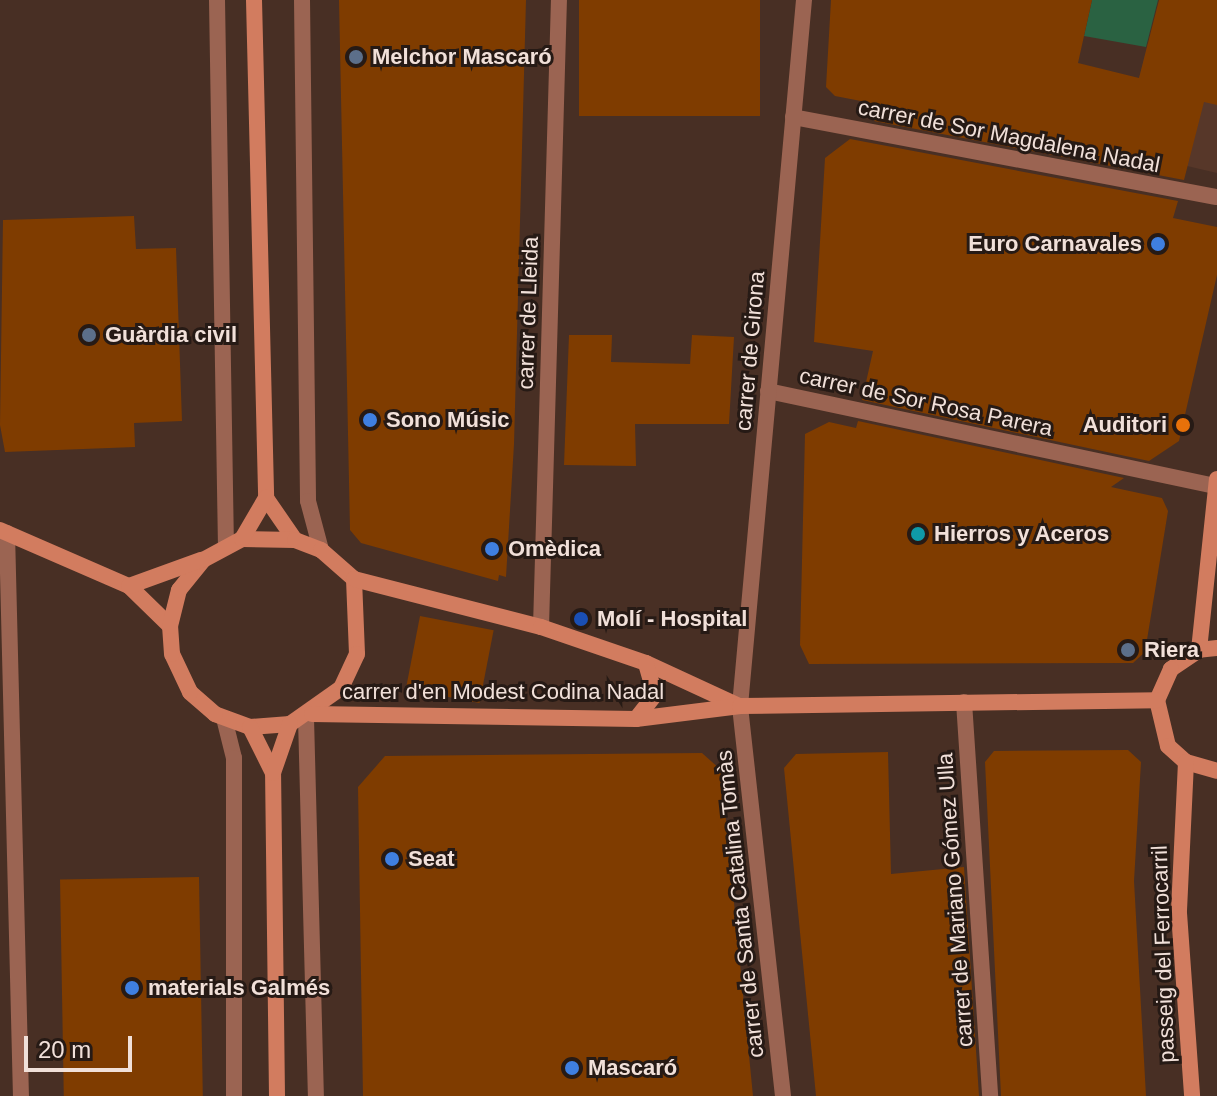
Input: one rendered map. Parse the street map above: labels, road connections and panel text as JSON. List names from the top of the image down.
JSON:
{
  "streets": {
    "main road": ["carrer d'en Modest Codina Nadal", "passeig del Ferrocarril"],
    "street": [
      "carrer de Sor Magdalena Nadal",
      "carrer de Lleida",
      "carrer de Girona",
      "carrer de Sor Rosa Parera",
      "carrer de Mariano Gómez Ulla",
      "carrer de Santa Catalina Tomàs"
    ]
  },
  "crossings": [
    ["carrer de Sor Magdalena Nadal", "carrer de Girona"],
    ["carrer de Lleida", "carrer d'en Modest Codina Nadal"],
    ["carrer de Girona", "carrer de Sor Rosa Parera"],
    ["carrer de Girona", "carrer d'en Modest Codina Nadal"],
    ["carrer de Girona", "carrer de Santa Catalina Tomàs"],
    ["carrer d'en Modest Codina Nadal", "carrer de Mariano Gómez Ulla"],
    ["carrer d'en Modest Codina Nadal", "carrer de Santa Catalina Tomàs"]
  ],
  "places": [
    "Melchor Mascaró",
    "Euro Carnavales",
    "Guàrdia civil",
    "Sono Músic",
    "Auditori",
    "Hierros y Aceros",
    "Omèdica",
    "Molí - Hospital",
    "Riera",
    "Seat",
    "materials Galmés",
    "Mascaró"
  ],
  "scale_bar": "20 m"
}
